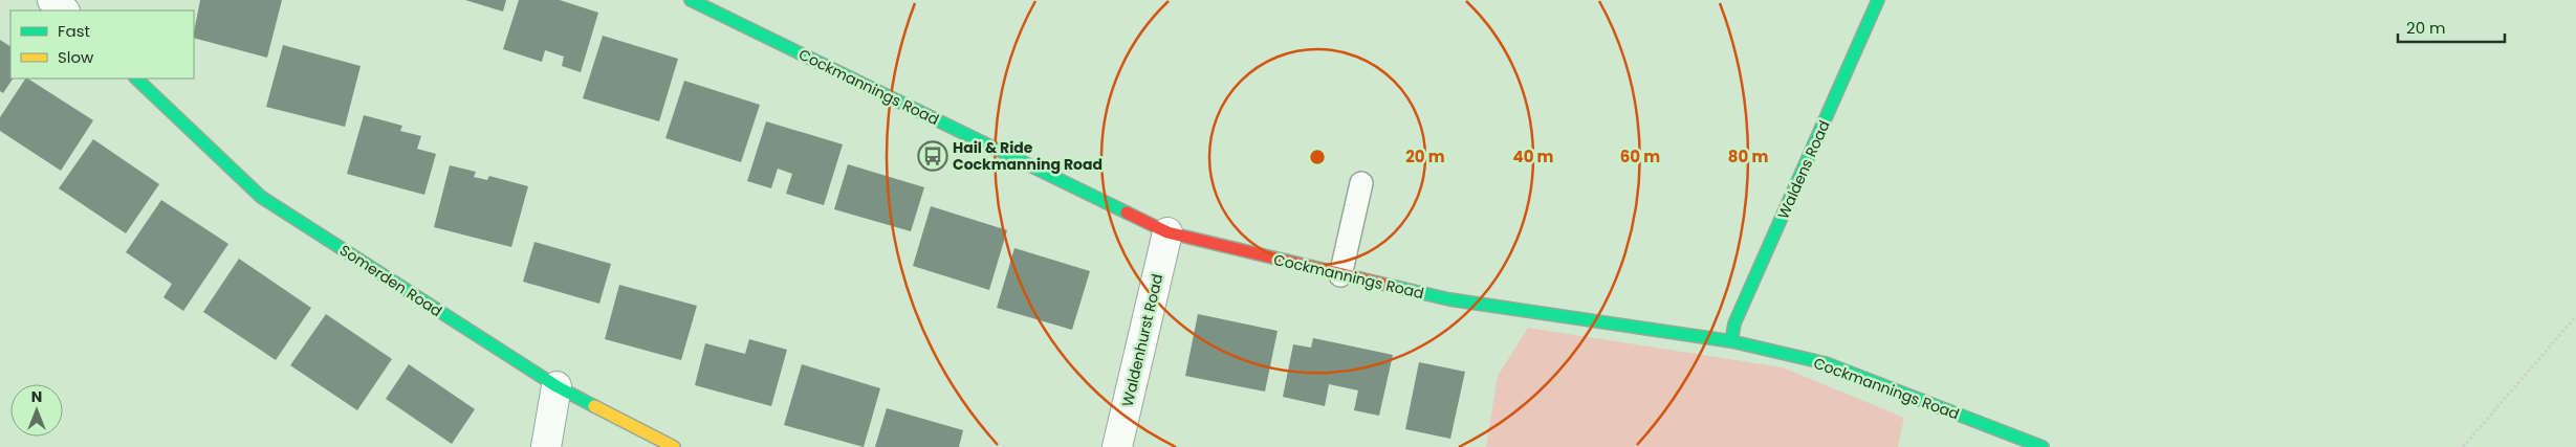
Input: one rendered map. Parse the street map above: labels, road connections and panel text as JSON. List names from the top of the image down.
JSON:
{
  "streets": {
    "street": [
      "Cockmannings Road",
      "Waldens Road",
      "Somerden Road",
      "Waldenhurst Road"
    ]
  },
  "crossings": [
    ["Cockmannings Road", "Waldens Road"],
    ["Cockmannings Road", "Waldenhurst Road"]
  ],
  "places": {
    "bus stop": ["Hail & Ride Cockmanning Road"]
  },
  "legend": ["Fast", "Slow"],
  "scale_bar": "20 m",
  "north": "top",
  "rings": [
    "20 m",
    "40 m",
    "60 m",
    "80 m"
  ]
}
